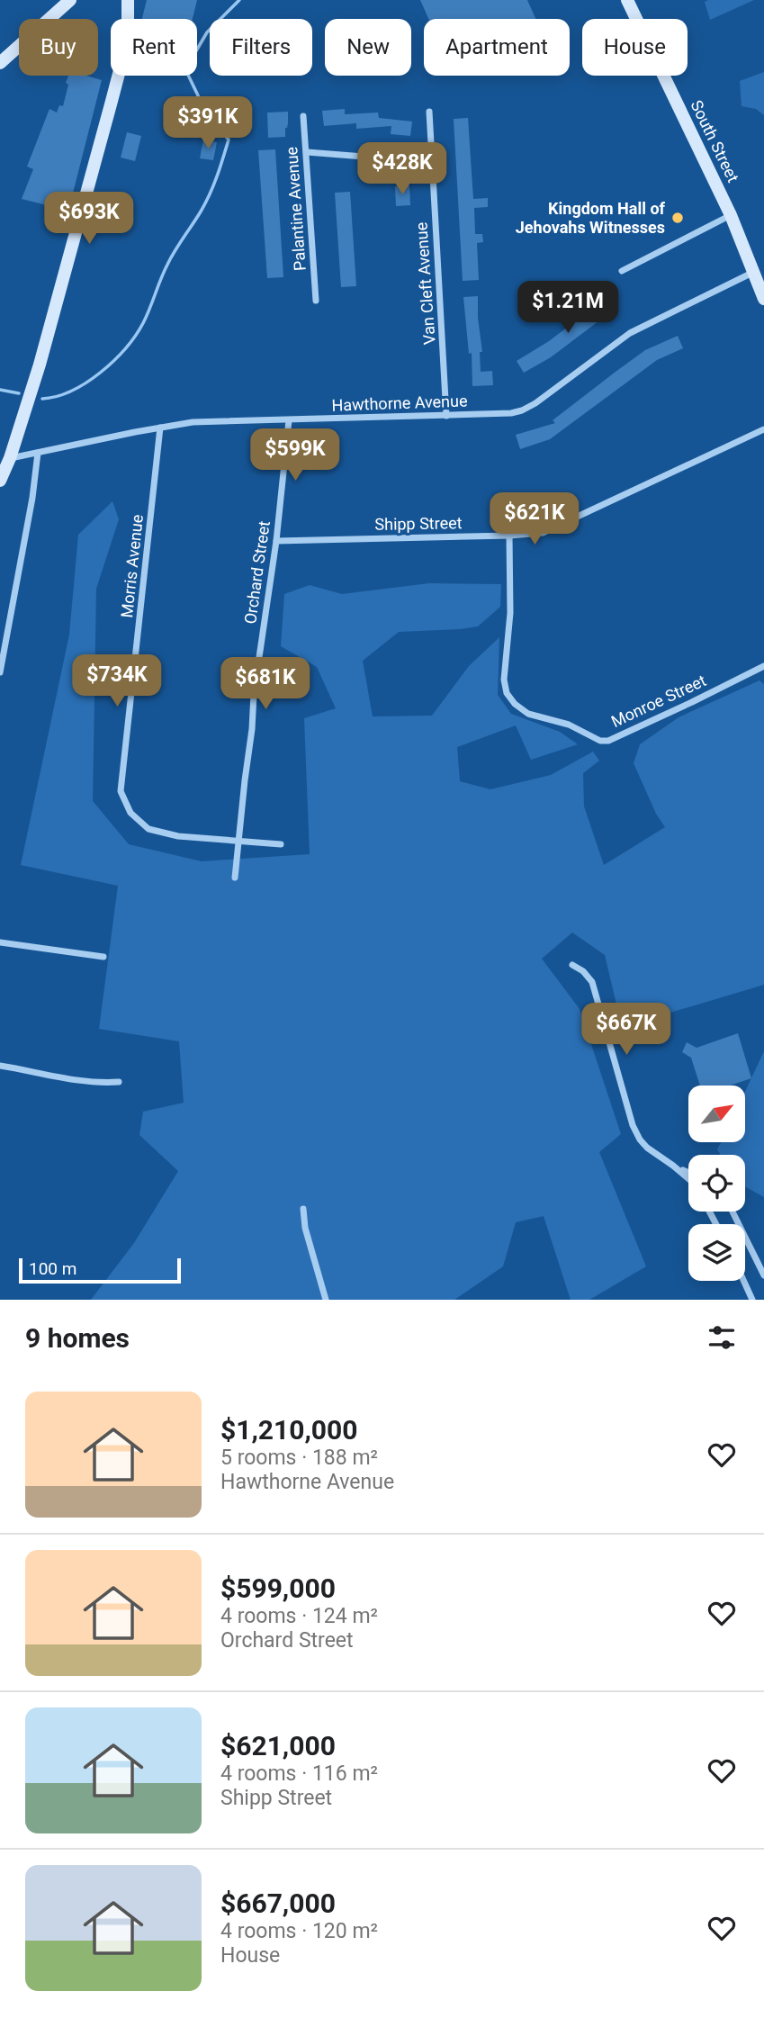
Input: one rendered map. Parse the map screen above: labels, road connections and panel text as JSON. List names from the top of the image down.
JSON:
{
  "streets": {
    "street": [
      "South Street",
      "Palantine Avenue",
      "Van Cleft Avenue",
      "Hawthorne Avenue",
      "Shipp Street",
      "Morris Avenue",
      "Orchard Street",
      "Monroe Street"
    ]
  },
  "crossings": [
    ["South Street", "Hawthorne Avenue"],
    ["Van Cleft Avenue", "Hawthorne Avenue"],
    ["Hawthorne Avenue", "Morris Avenue"],
    ["Hawthorne Avenue", "Orchard Street"],
    ["Shipp Street", "Orchard Street"],
    ["Shipp Street", "Monroe Street"],
    ["Morris Avenue", "Orchard Street"]
  ],
  "places": ["Kingdom Hall of Jehovahs Witnesses"],
  "scale_bar": "100 m",
  "north": "top right",
  "page": {
    "chip": [
      "Buy",
      "Rent",
      "Filters",
      "New",
      "Apartment",
      "House"
    ],
    "price": [
      "$391K",
      "$428K",
      "$693K",
      "$1.21M",
      "$599K",
      "$621K",
      "$734K",
      "$681K",
      "$667K"
    ],
    "scale": "100 m",
    "heading": "9 homes",
    "list": [
      {
        "name": "$1,210,000",
        "note": "5 rooms · 188 m² · Hawthorne Avenue"
      },
      {
        "name": "$599,000",
        "note": "4 rooms · 124 m² · Orchard Street"
      },
      {
        "name": "$621,000",
        "note": "4 rooms · 116 m² · Shipp Street"
      },
      {
        "name": "$667,000",
        "note": "4 rooms · 120 m² · House"
      }
    ]
  }
}
